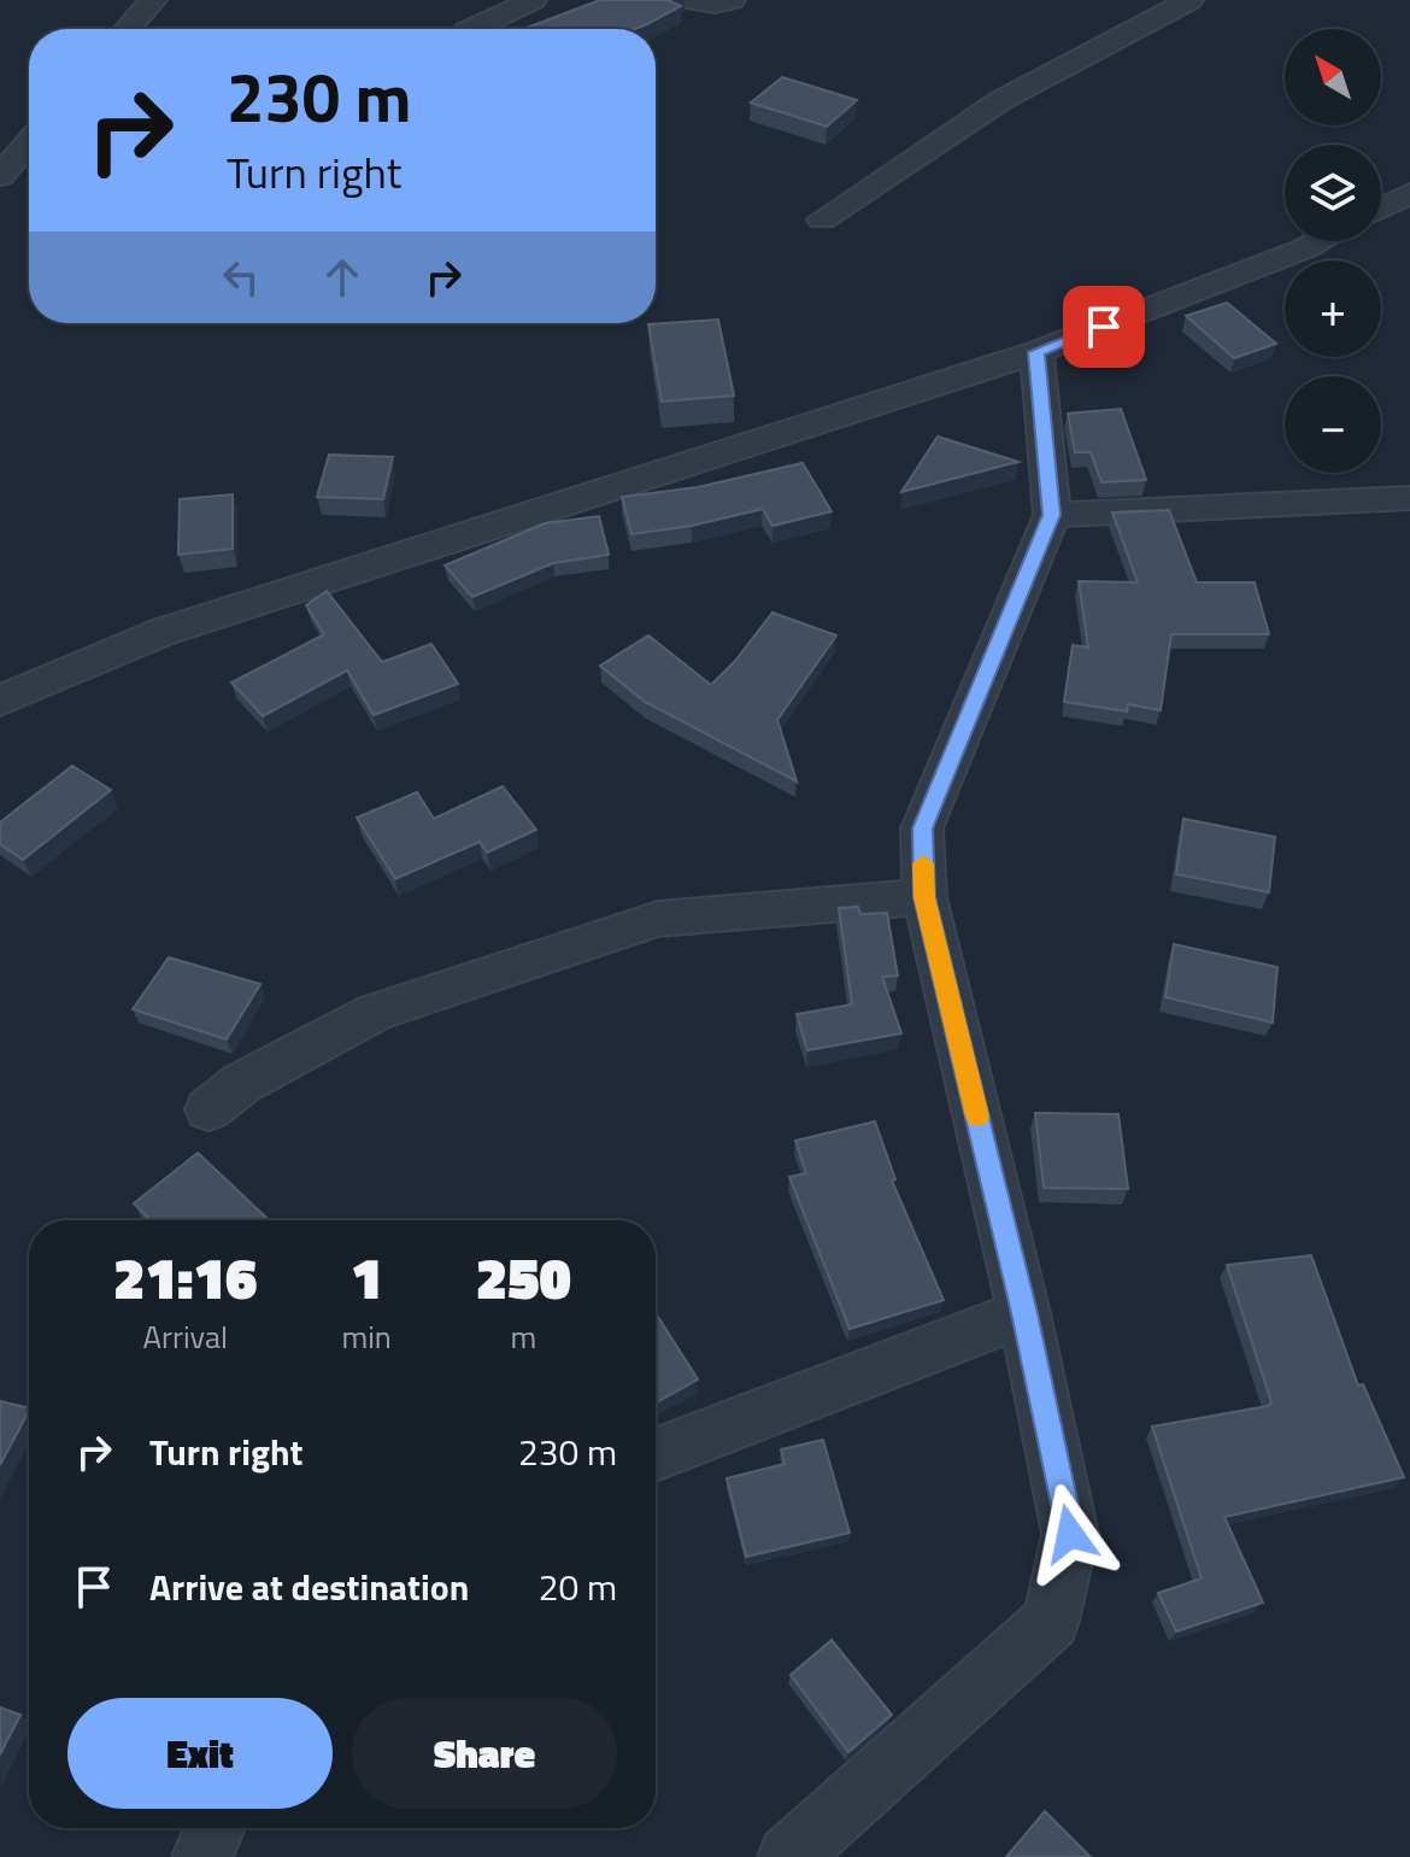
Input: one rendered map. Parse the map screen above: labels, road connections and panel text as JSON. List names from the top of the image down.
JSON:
{
  "north": "top left",
  "page": {
    "map_buttons": ["+", "−"],
    "turn": ["230 m", "Turn right"],
    "eta": [
      "21:16",
      "Arrival",
      "1",
      "min",
      "250",
      "m"
    ],
    "list": [
      {
        "name": "Turn right",
        "value": "230 m"
      },
      {
        "name": "Arrive at destination",
        "value": "20 m"
      }
    ],
    "buttons": ["Exit", "Share"]
  }
}
